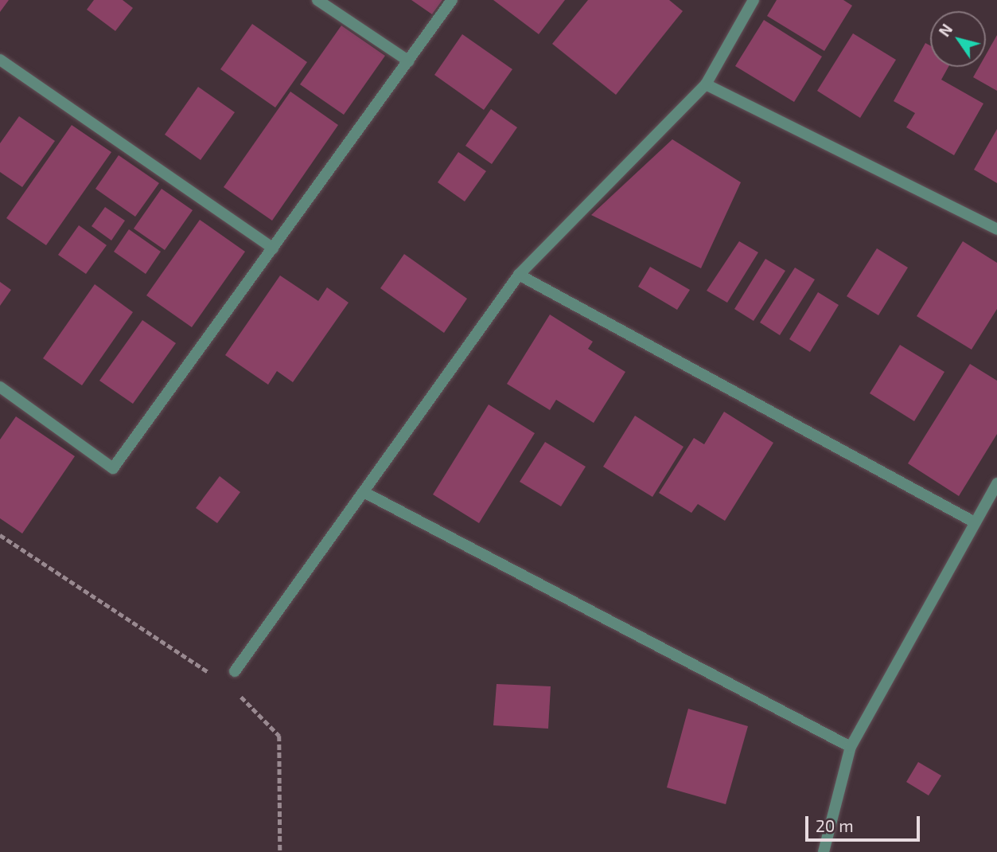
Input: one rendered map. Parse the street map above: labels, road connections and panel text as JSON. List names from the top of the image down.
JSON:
{
  "scale_bar": "20 m",
  "north": "top left"
}
